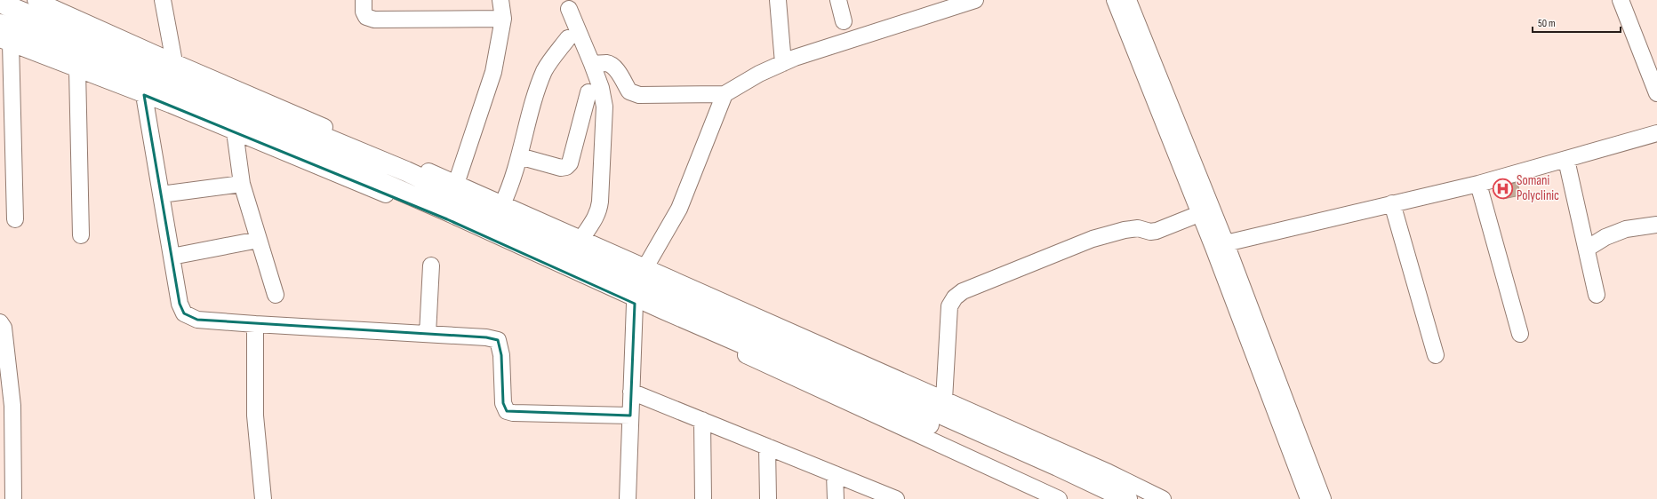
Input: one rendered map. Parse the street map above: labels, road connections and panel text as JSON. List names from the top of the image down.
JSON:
{
  "places": {
    "hospital": ["Somani Polyclinic"]
  },
  "scale_bar": "50 m"
}
